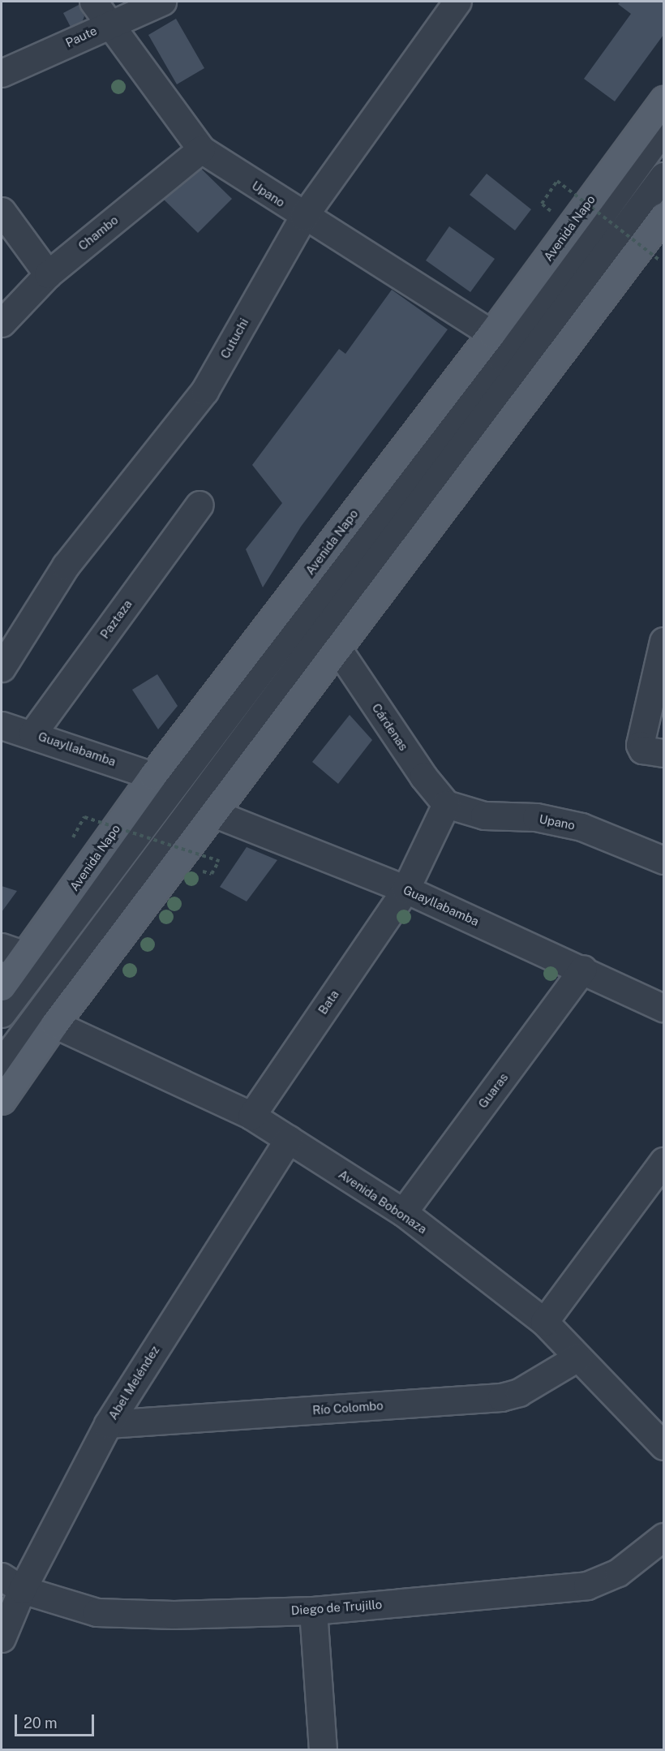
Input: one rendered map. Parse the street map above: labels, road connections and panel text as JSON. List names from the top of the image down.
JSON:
{
  "streets": {
    "main road": ["Avenida Napo"],
    "street": [
      "Paute",
      "Upano",
      "Chambo",
      "Cutuchi",
      "Paztaza",
      "Cárdenas",
      "Guayllabamba",
      "Bata",
      "Guaras",
      "Avenida Bobonaza",
      "Abel Meléndez",
      "Río Colombo",
      "Diego de Trujillo"
    ]
  },
  "crossings": [
    ["Paute", "Upano"],
    ["Upano", "Avenida Napo"],
    ["Upano", "Chambo"],
    ["Upano", "Cutuchi"],
    ["Upano", "Cárdenas"],
    ["Avenida Napo", "Guayllabamba"],
    ["Paztaza", "Guayllabamba"],
    ["Guayllabamba", "Bata"],
    ["Guayllabamba", "Guaras"],
    ["Bata", "Avenida Bobonaza"],
    ["Guaras", "Avenida Bobonaza"],
    ["Avenida Bobonaza", "Abel Meléndez"],
    ["Avenida Bobonaza", "Río Colombo"],
    ["Abel Meléndez", "Río Colombo"],
    ["Abel Meléndez", "Diego de Trujillo"]
  ],
  "scale_bar": "20 m"
}
